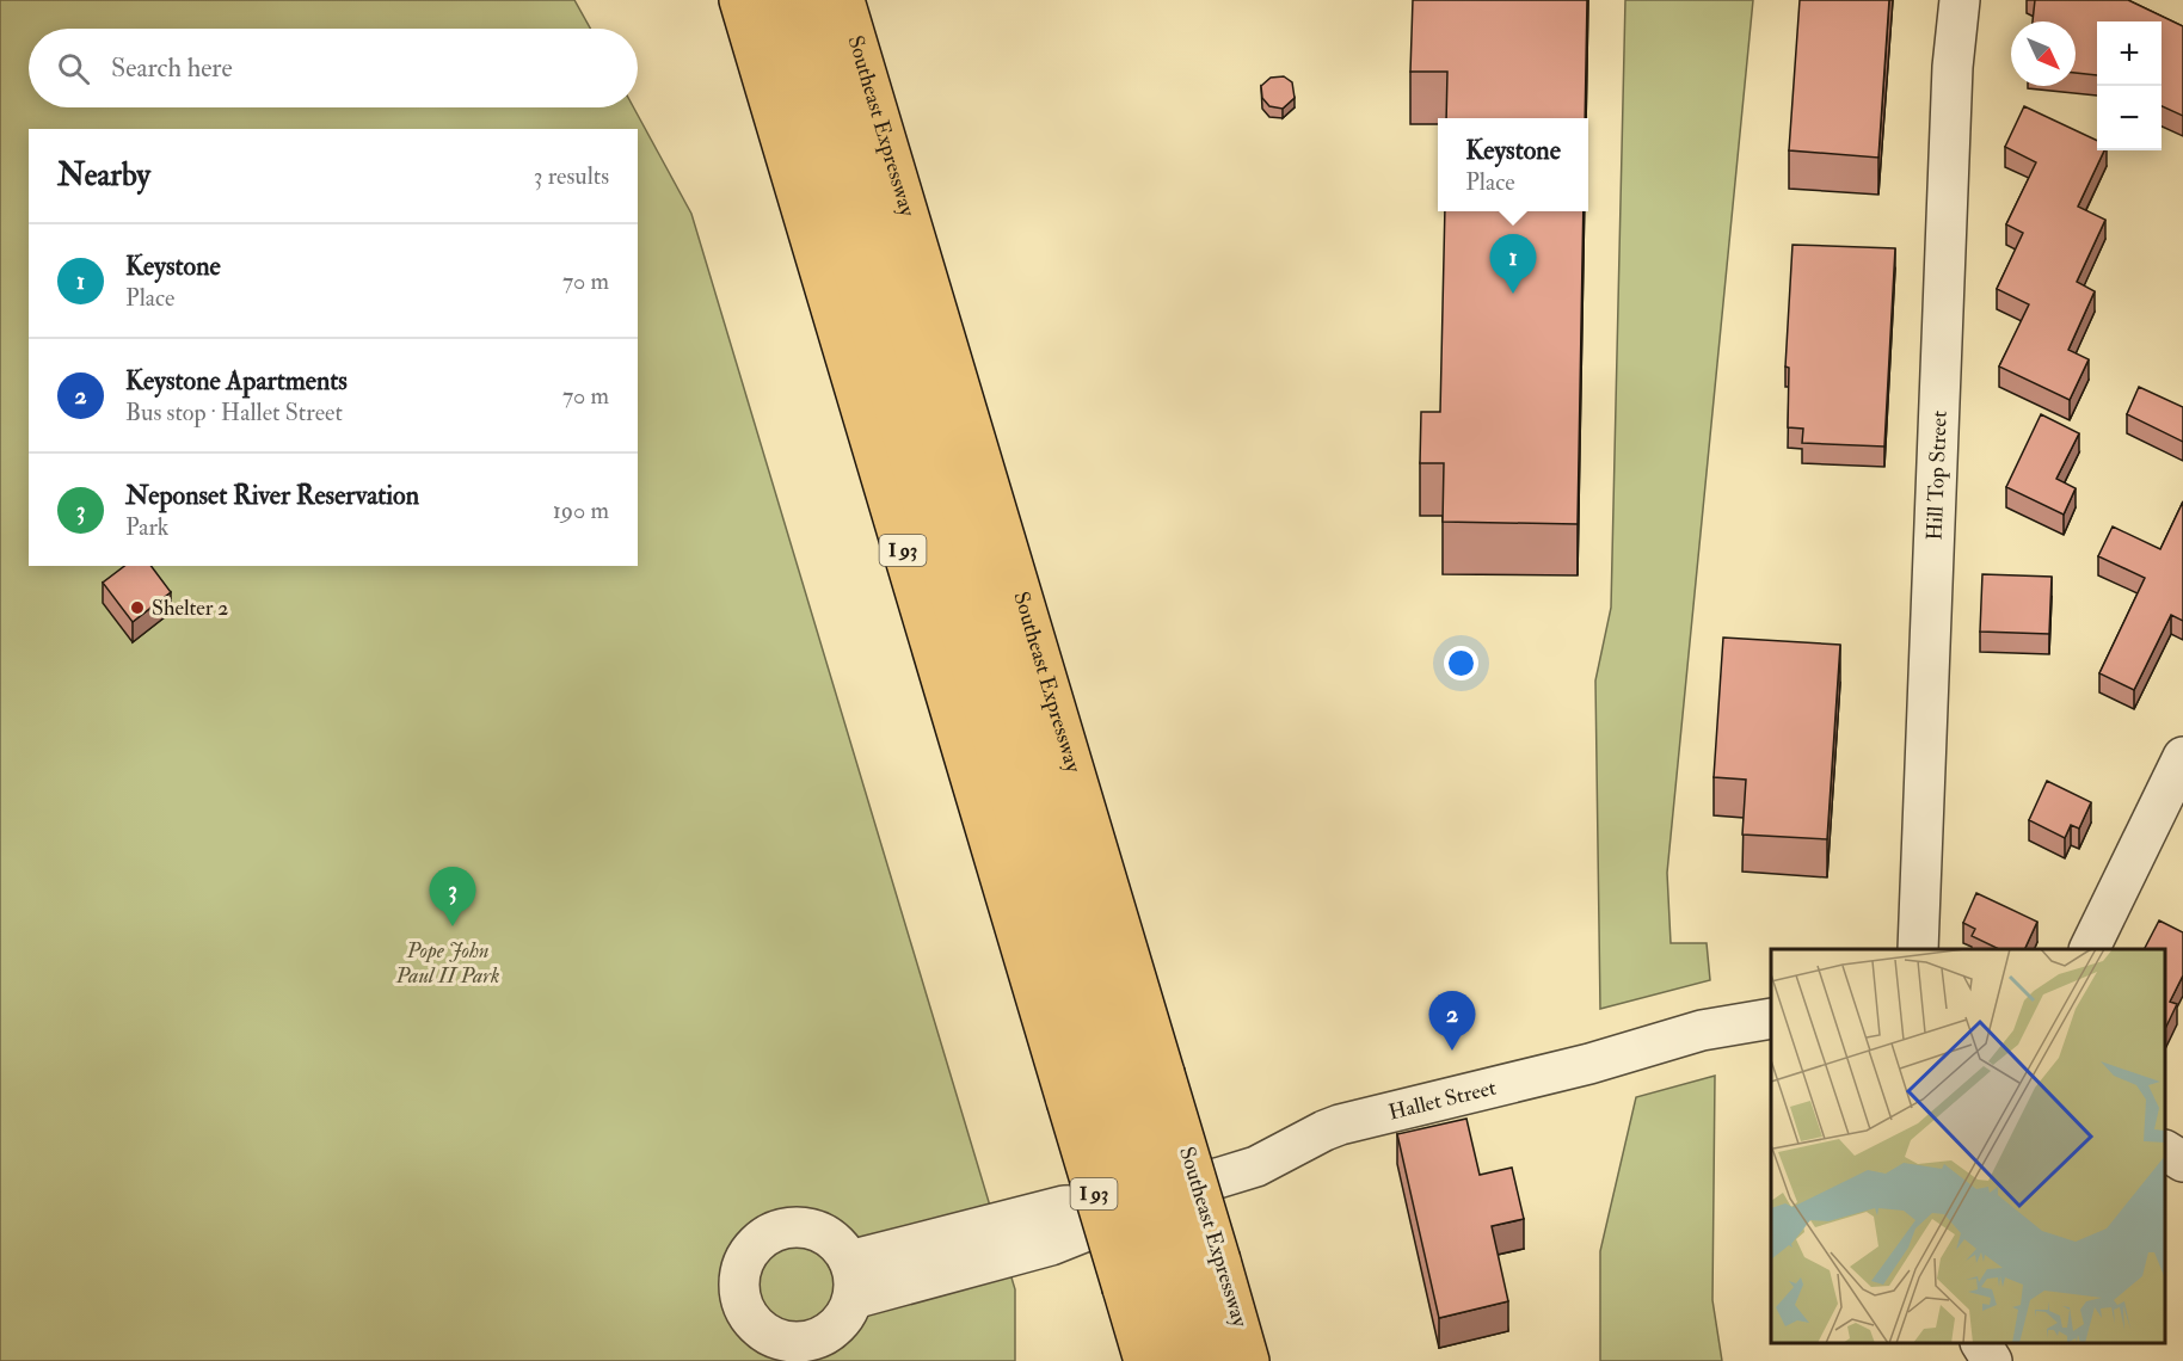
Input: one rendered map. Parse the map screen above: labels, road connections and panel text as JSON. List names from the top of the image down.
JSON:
{
  "streets": {
    "highway": ["Southeast Expressway", "I 93"],
    "street": ["Hill Top Street", "Hallet Street"]
  },
  "crossings": [
    ["Southeast Expressway", "I 93"]
  ],
  "parks": ["Pope John Paul II Park"],
  "places": ["Shelter 2"],
  "north": "bottom right",
  "page": {
    "map_buttons": ["+", "−"],
    "search": "Search here",
    "popup": ["Keystone", "Place"],
    "heading": ["Nearby", "3 results"],
    "list": [
      {
        "mark": "1",
        "name": "Keystone",
        "note": "Place",
        "value": "70 m"
      },
      {
        "mark": "2",
        "name": "Keystone Apartments",
        "note": "Bus stop · Hallet Street",
        "value": "70 m"
      },
      {
        "mark": "3",
        "name": "Neponset River Reservation",
        "note": "Park",
        "value": "190 m"
      }
    ],
    "pins": ["1", "3", "2"]
  }
}
